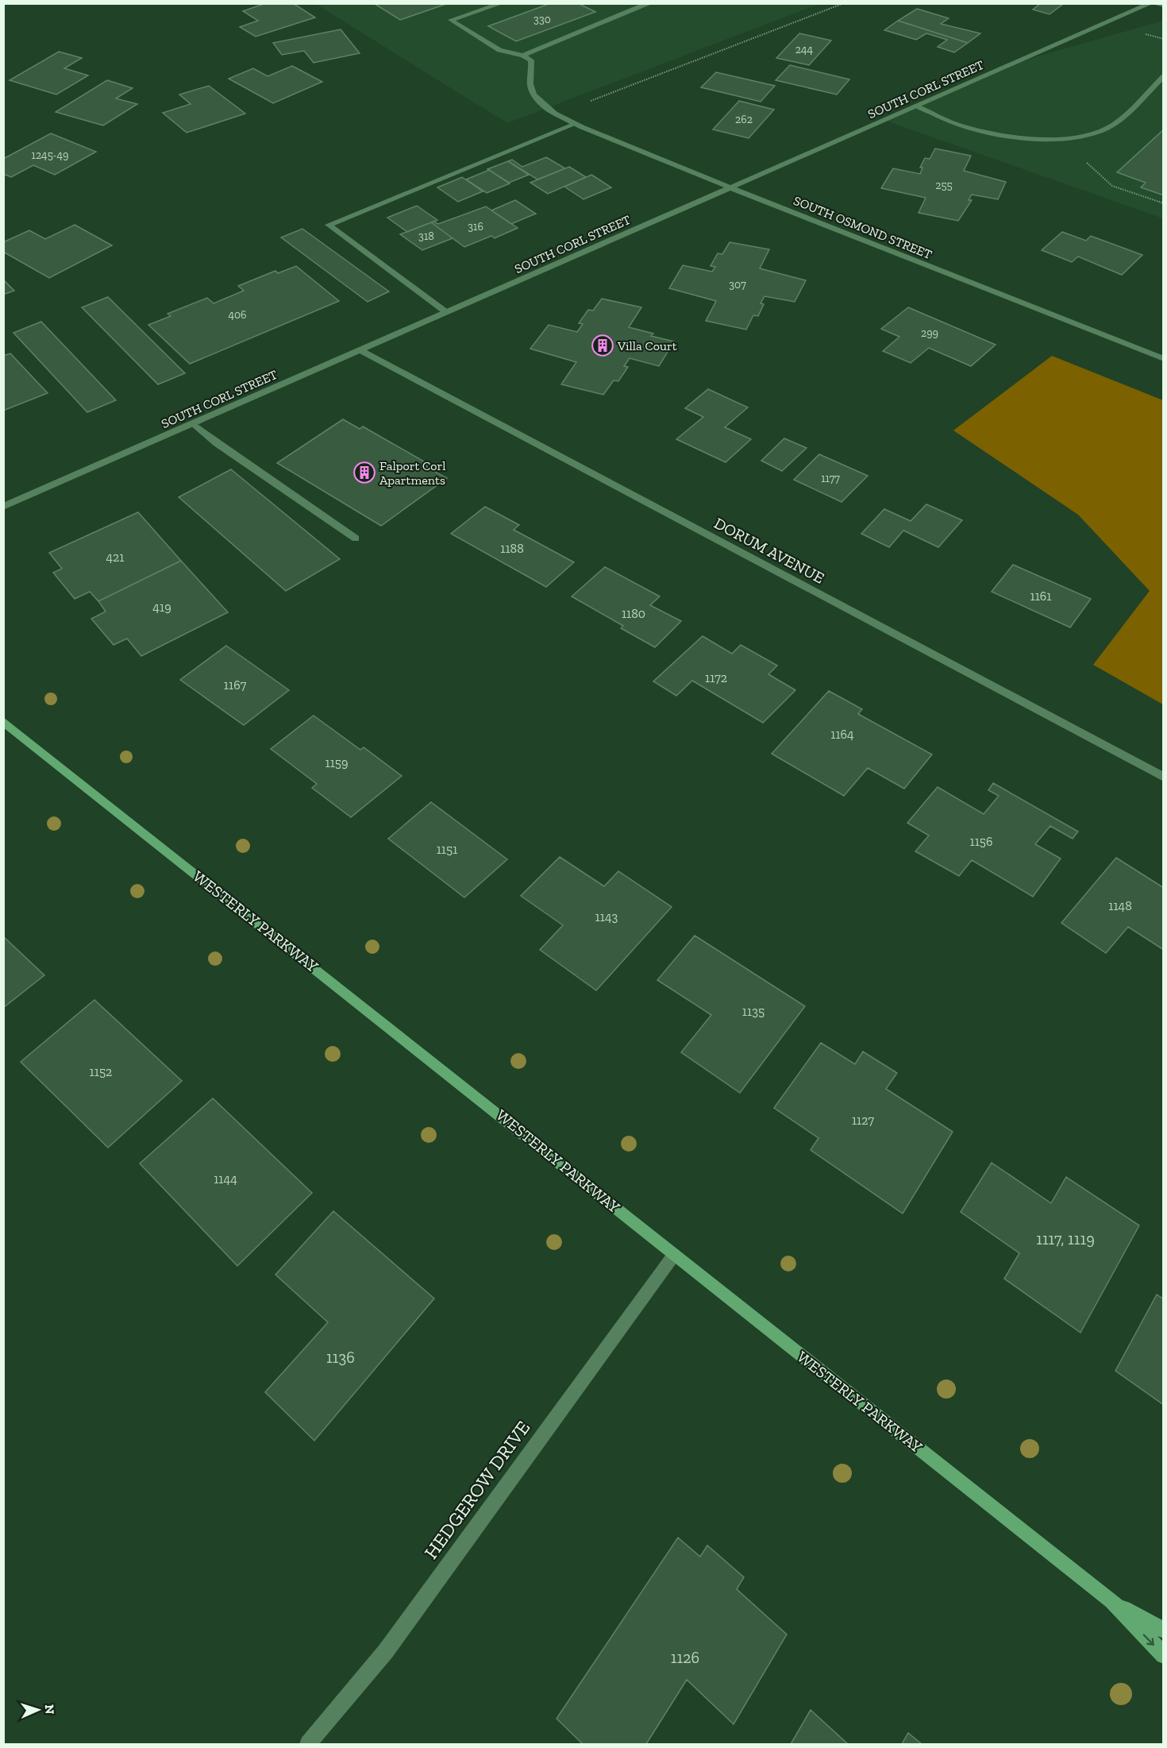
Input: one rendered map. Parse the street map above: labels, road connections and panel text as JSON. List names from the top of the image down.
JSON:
{
  "streets": {
    "main road": ["WESTERLY PARKWAY"],
    "street": [
      "SOUTH CORL STREET",
      "SOUTH OSMOND STREET",
      "DORUM AVENUE",
      "HEDGEROW DRIVE"
    ]
  },
  "crossings": [
    ["SOUTH CORL STREET", "SOUTH OSMOND STREET"],
    ["SOUTH CORL STREET", "DORUM AVENUE"],
    ["WESTERLY PARKWAY", "HEDGEROW DRIVE"]
  ],
  "places": {
    "building": ["Villa Court", "Falport Corl Apartments"]
  },
  "house_numbers": [
    "330",
    "244",
    "262",
    "1245-49",
    "255",
    "316",
    "318",
    "307",
    "406",
    "299",
    "1177",
    "1188",
    "421",
    "1161",
    "419",
    "1180",
    "1172",
    "1167",
    "1164",
    "1159",
    "1156",
    "1151",
    "1148",
    "1143",
    "1135",
    "1152",
    "1127",
    "1144",
    "1117, 1119",
    "1136",
    "1126"
  ],
  "north": "right"
}
